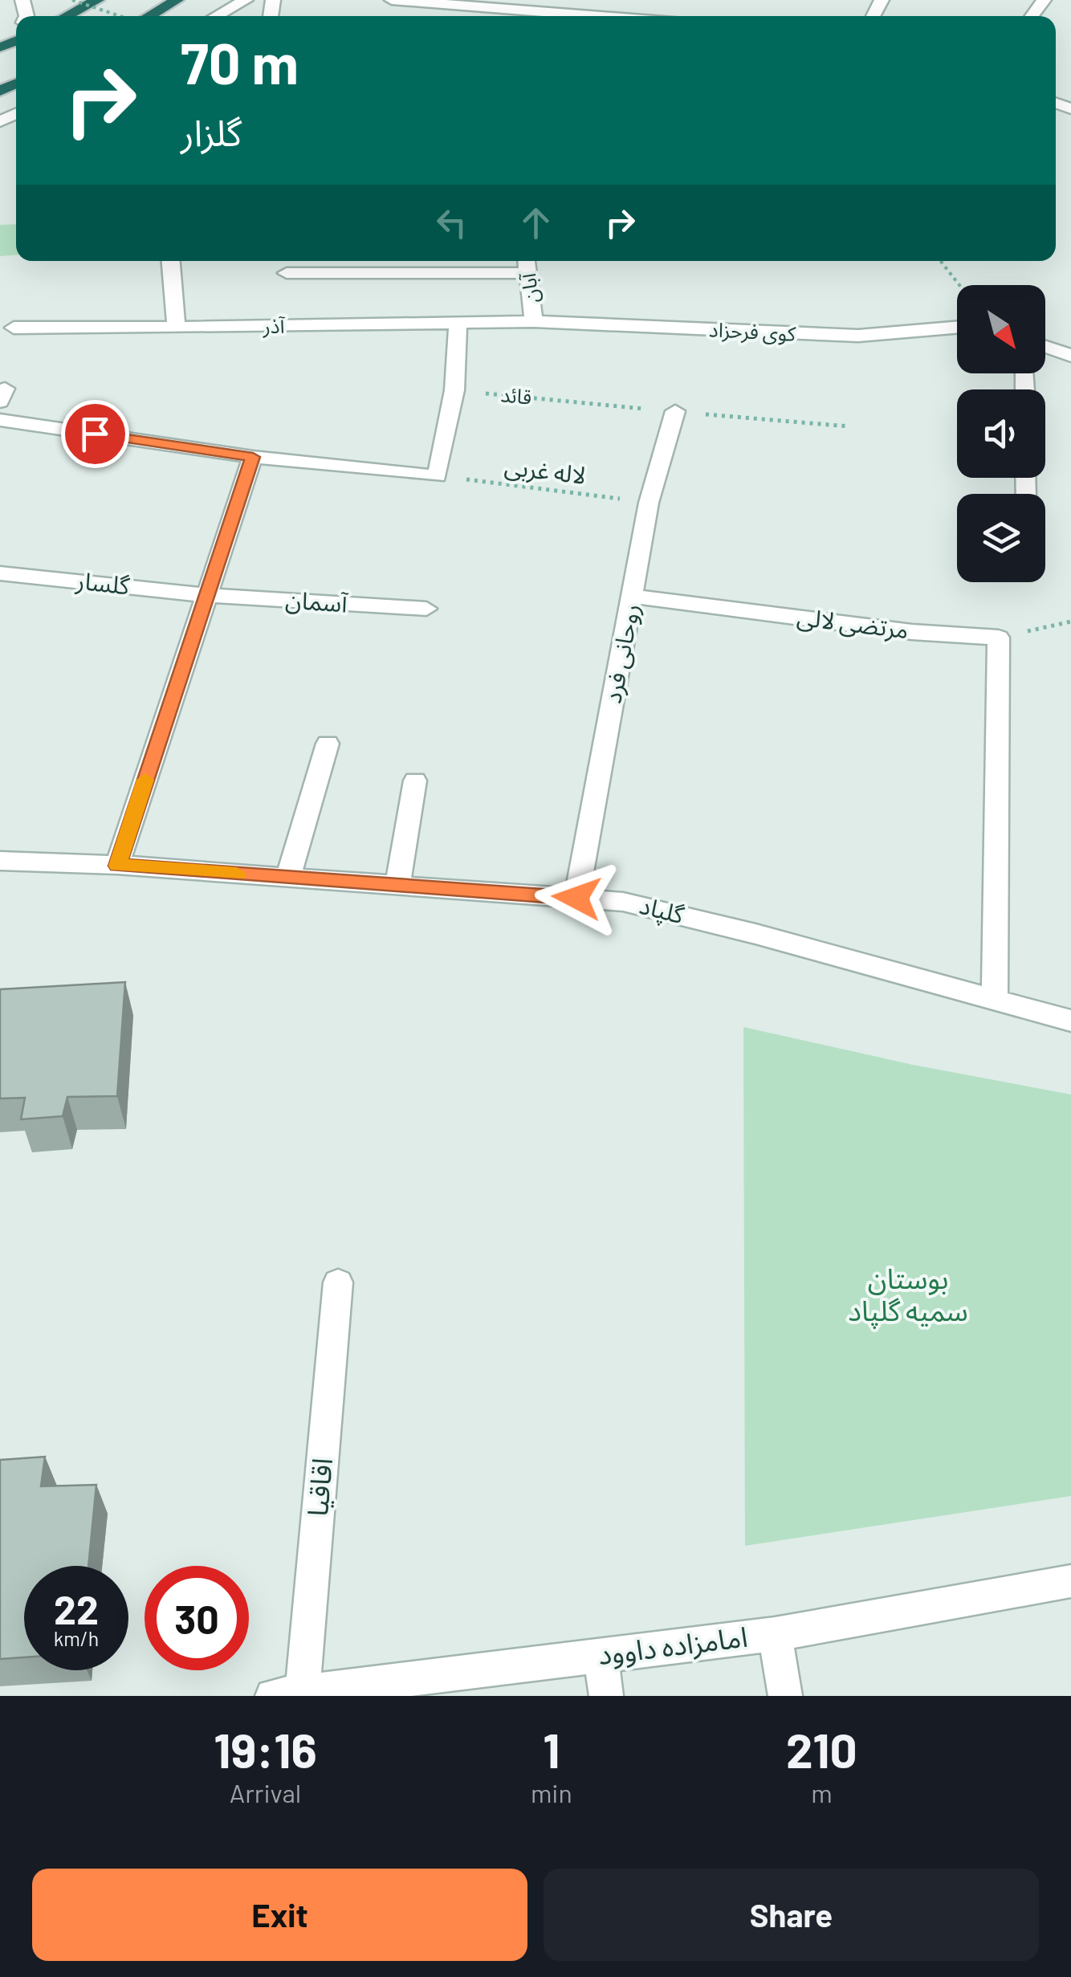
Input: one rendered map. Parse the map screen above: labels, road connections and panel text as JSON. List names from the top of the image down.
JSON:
{
  "streets": {
    "street": [
      "آبان",
      "آذر",
      "کوی فرحزاد",
      "گلسار",
      "آسمان",
      "مرتضی لالی",
      "روحانی فرد",
      "گلپاد",
      "اقاقیا",
      "امامزاده داوود"
    ],
    "path": ["قائد", "لاله غربی"]
  },
  "crossings": [
    ["آبان", "آذر"],
    ["آبان", "کوی فرحزاد"],
    ["آذر", "کوی فرحزاد"],
    ["قائد", "روحانی فرد"],
    ["لاله غربی", "روحانی فرد"],
    ["گلسار", "آسمان"],
    ["مرتضی لالی", "روحانی فرد"],
    ["روحانی فرد", "گلپاد"],
    ["اقاقیا", "امامزاده داوود"]
  ],
  "parks": ["بوستان سمیه گلپاد"],
  "north": "bottom right",
  "page": {
    "turn": ["70 m", "گلزار"],
    "speed": "22 km/h",
    "limit": "30",
    "eta": [
      "19:16",
      "Arrival",
      "1",
      "min",
      "210",
      "m"
    ],
    "buttons": ["Exit", "Share"]
  }
}
